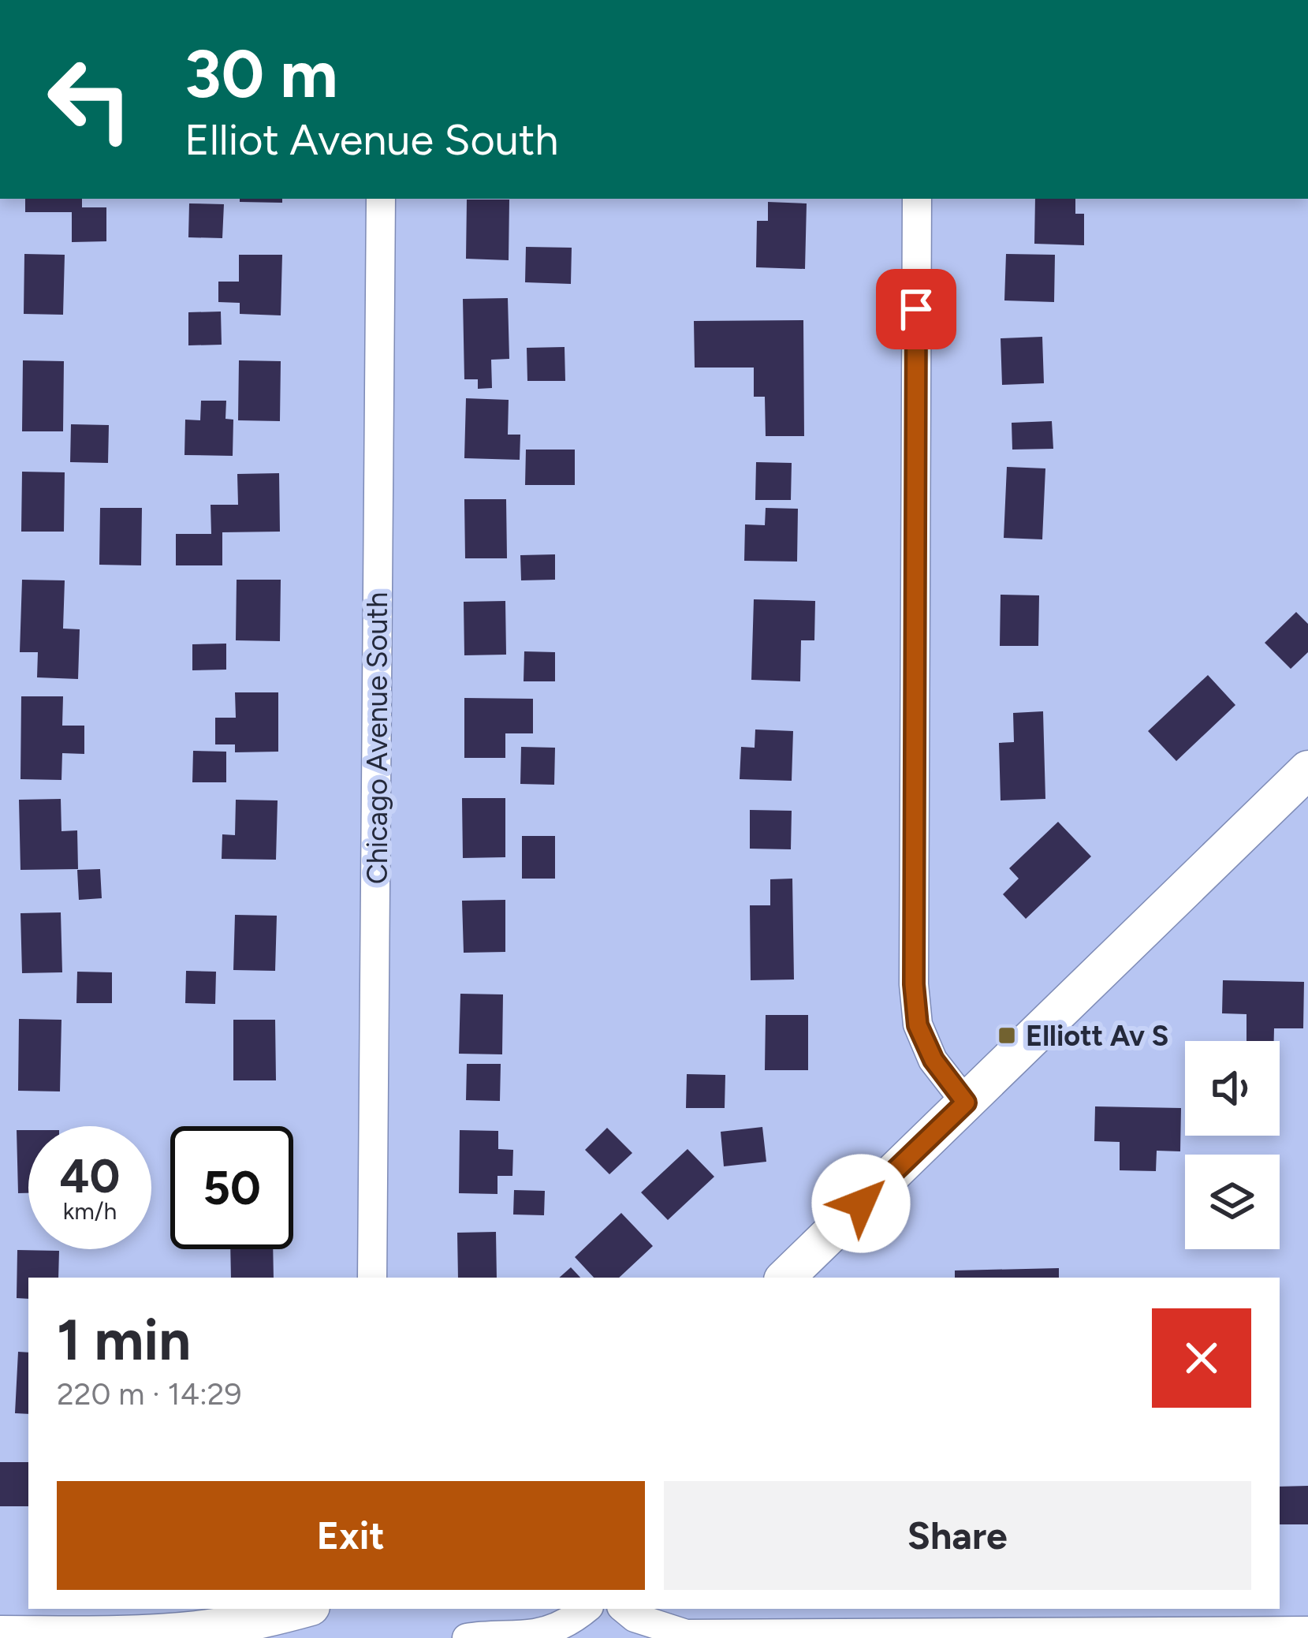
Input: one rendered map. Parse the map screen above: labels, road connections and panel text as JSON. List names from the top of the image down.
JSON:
{
  "streets": {
    "street": ["Chicago Avenue South"]
  },
  "places": {
    "transit": ["Elliott Av S"]
  },
  "page": {
    "turn": ["30 m", "Elliot Avenue South"],
    "speed": "40 km/h",
    "limit": "50",
    "heading": ["1 min", "220 m · 14:29"],
    "buttons": ["Exit", "Share"]
  }
}
